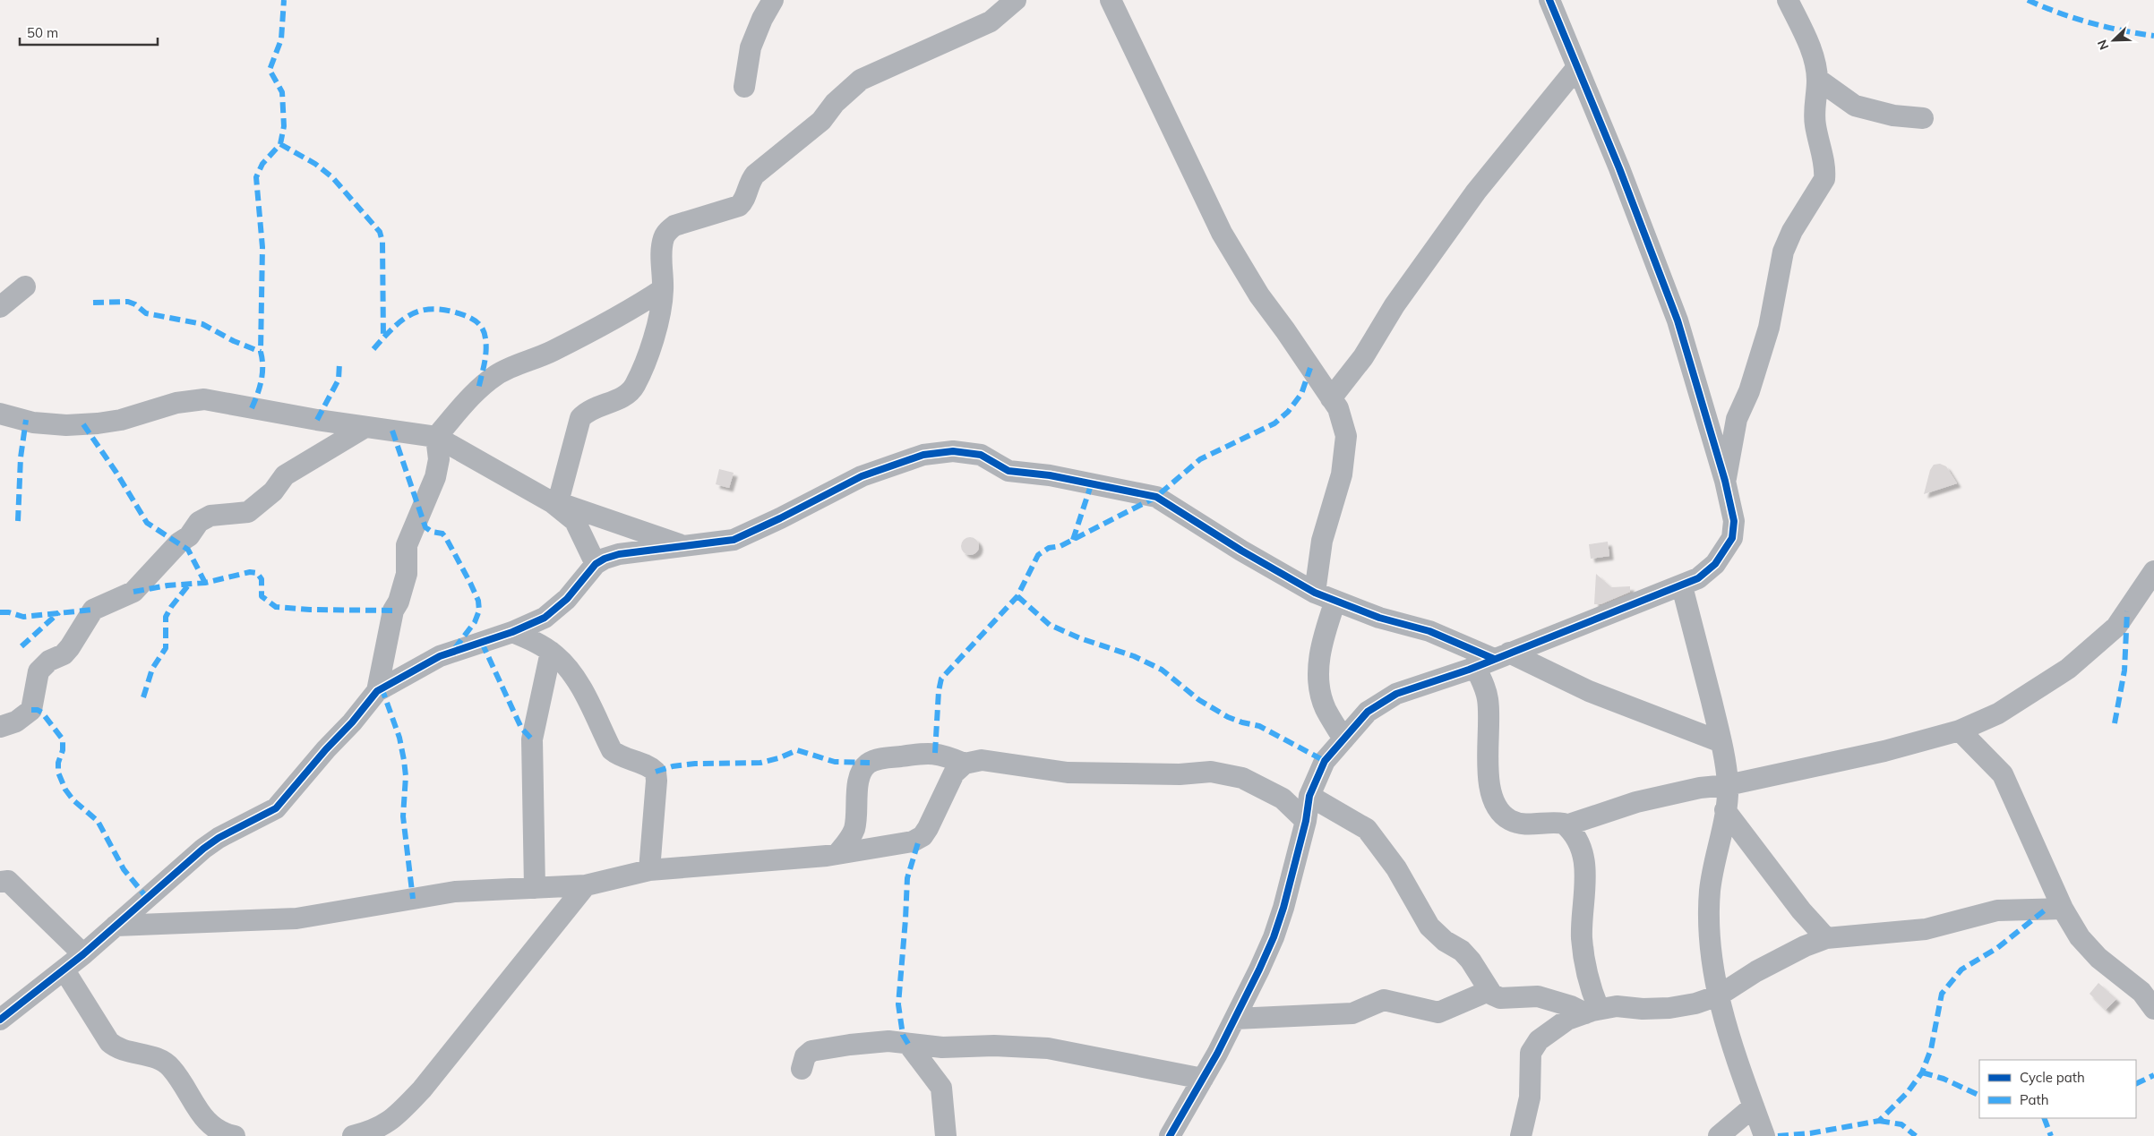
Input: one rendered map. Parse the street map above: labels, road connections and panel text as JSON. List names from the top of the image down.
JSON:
{
  "legend": ["Cycle path", "Path"],
  "scale_bar": "50 m",
  "north": "bottom left"
}
